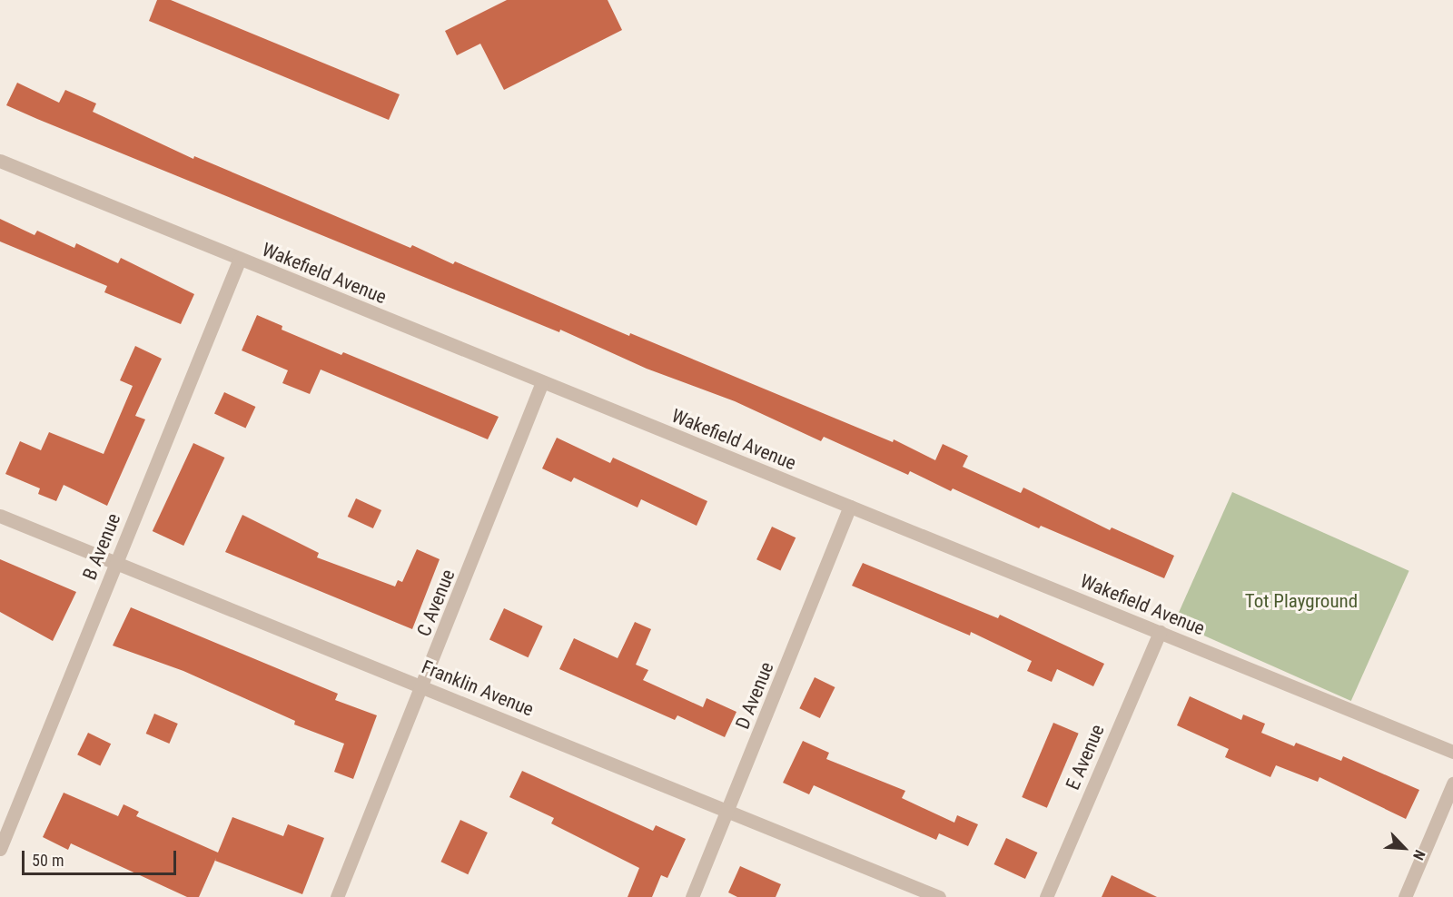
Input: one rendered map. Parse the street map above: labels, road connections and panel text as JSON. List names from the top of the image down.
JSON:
{
  "streets": {
    "street": [
      "Wakefield Avenue",
      "B Avenue",
      "C Avenue",
      "Franklin Avenue",
      "D Avenue",
      "E Avenue"
    ]
  },
  "crossings": [
    ["Wakefield Avenue", "B Avenue"],
    ["Wakefield Avenue", "C Avenue"],
    ["Wakefield Avenue", "D Avenue"],
    ["Wakefield Avenue", "E Avenue"],
    ["B Avenue", "Franklin Avenue"],
    ["C Avenue", "Franklin Avenue"],
    ["Franklin Avenue", "D Avenue"]
  ],
  "parks": ["Tot Playground"],
  "scale_bar": "50 m",
  "north": "bottom right"
}
